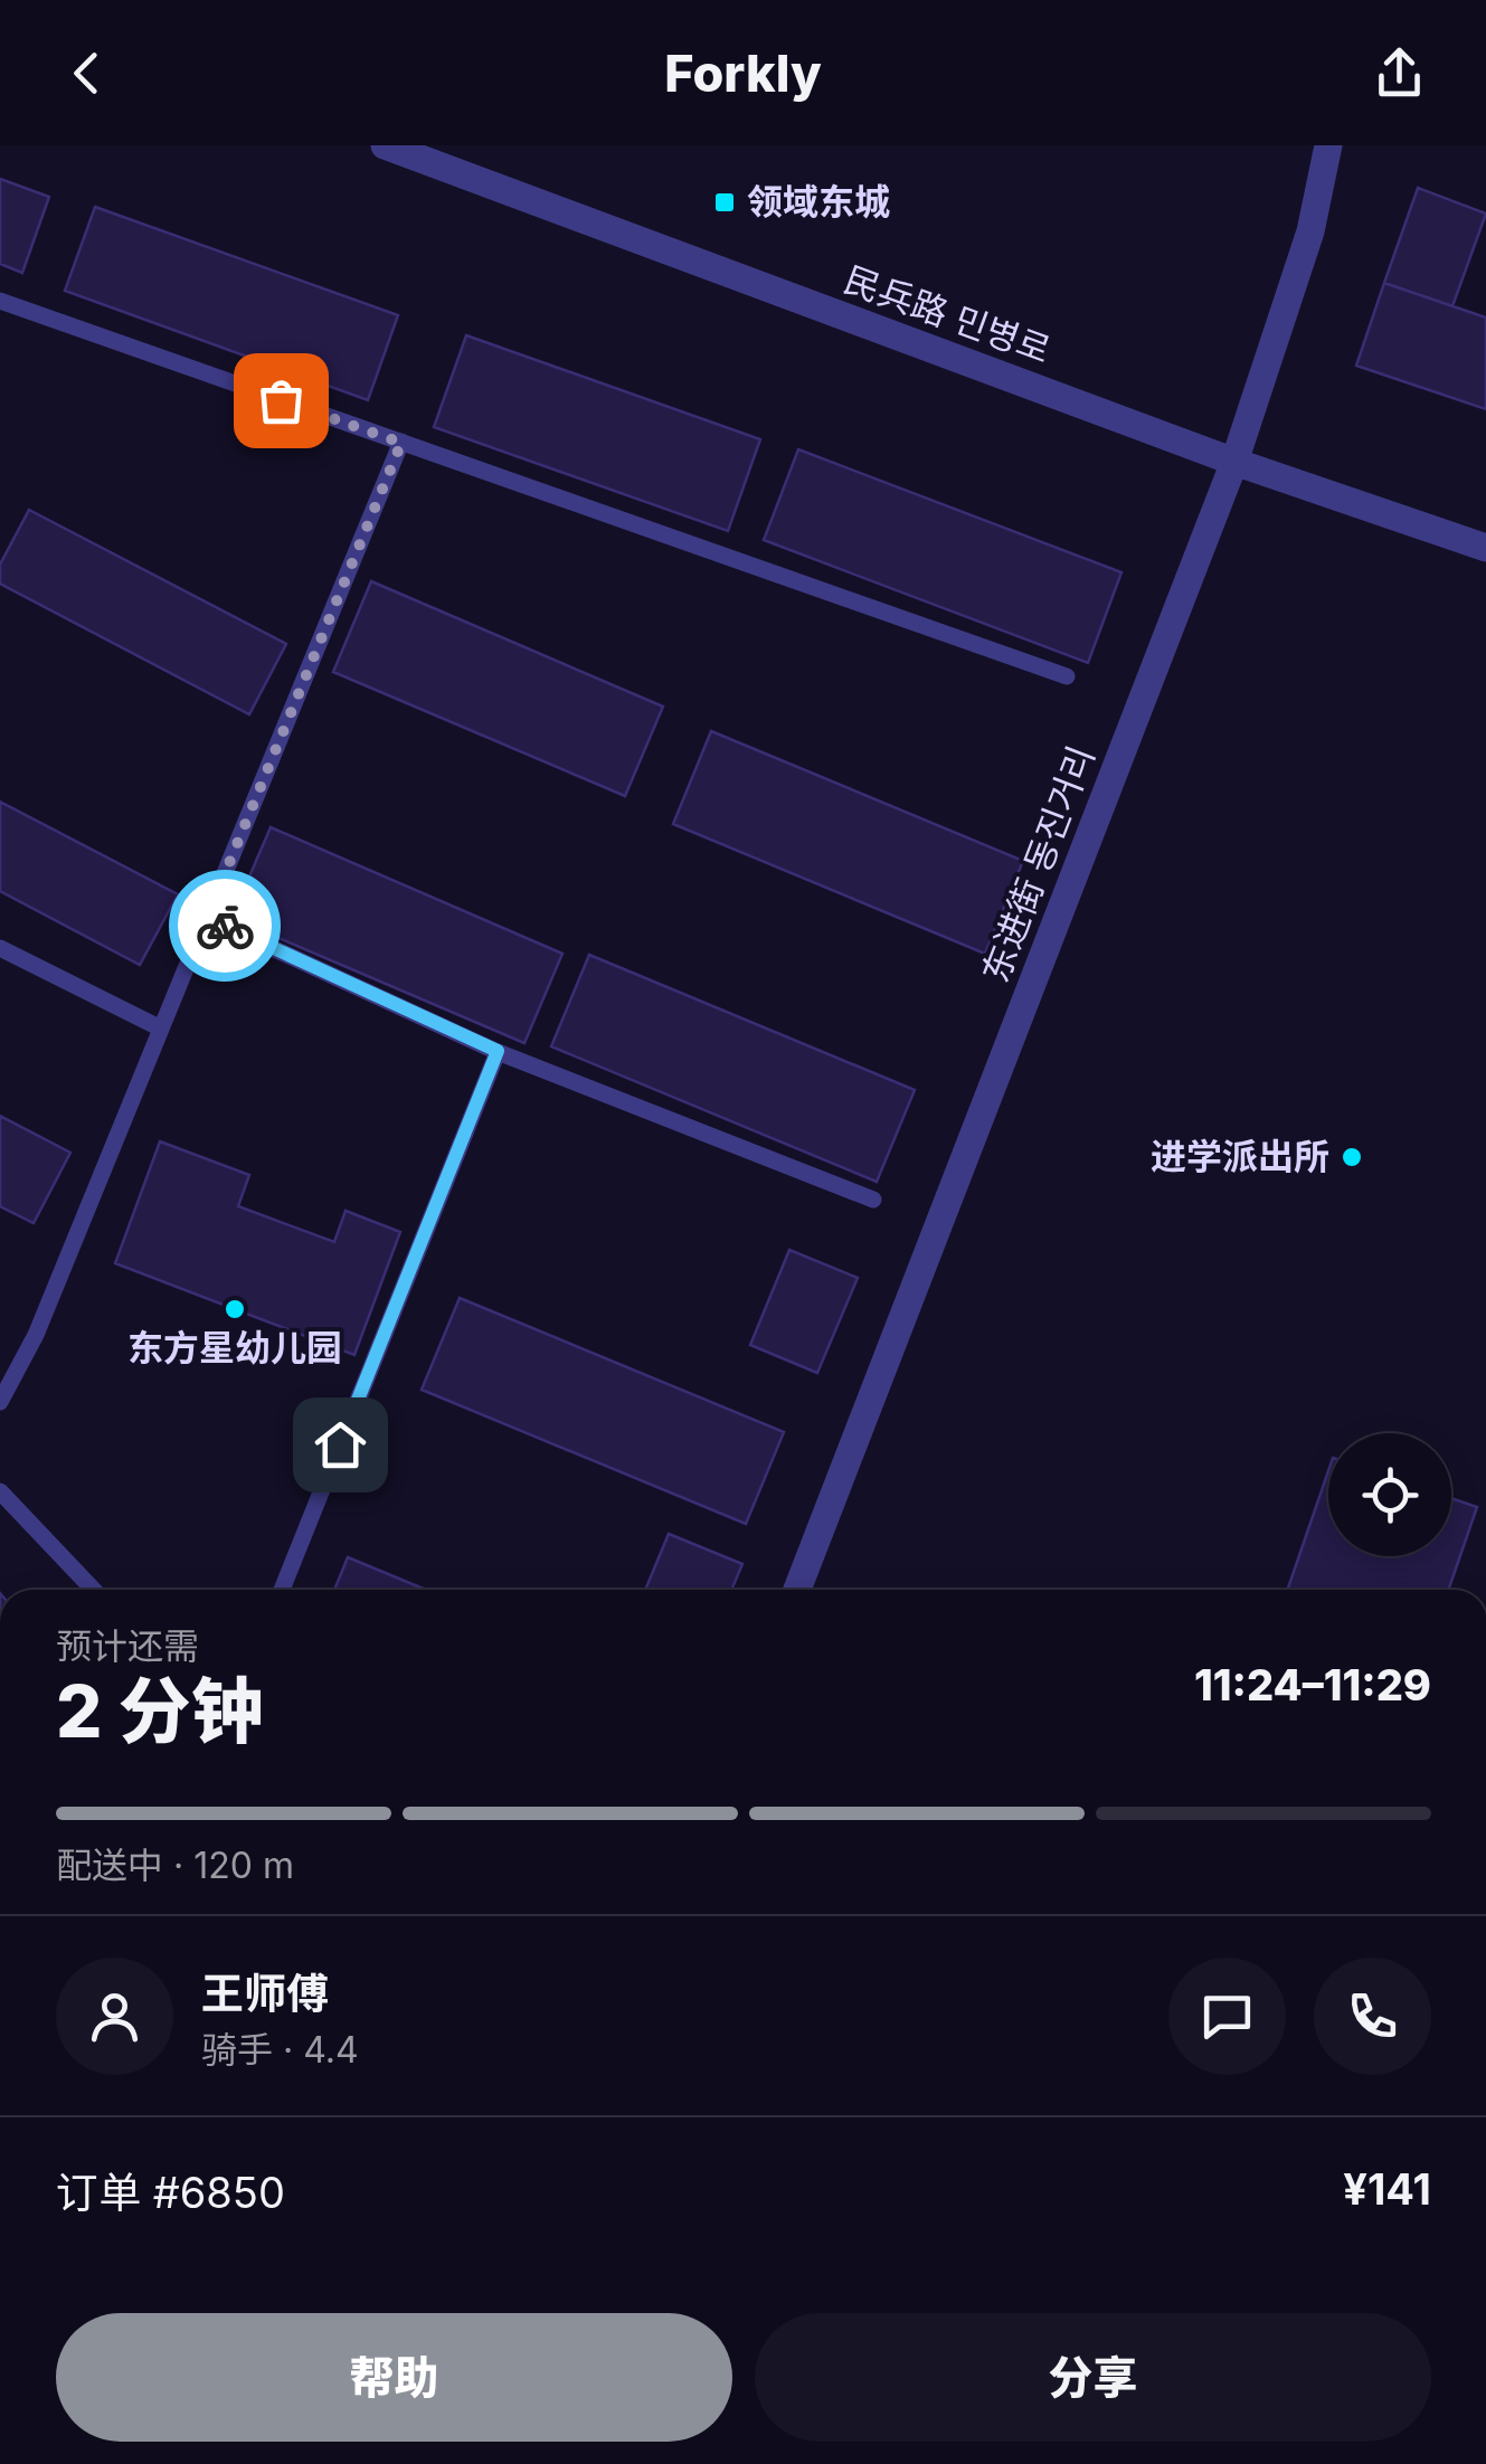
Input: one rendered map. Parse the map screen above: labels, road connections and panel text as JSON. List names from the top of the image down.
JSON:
{
  "streets": {
    "street": ["民兵路 민병로", "东进街 동진거리"]
  },
  "crossings": [
    ["民兵路 민병로", "东进街 동진거리"]
  ],
  "places": {
    "transit": ["领域东城"],
    "other": ["进学派出所", "东方星幼儿园"]
  },
  "page": {
    "header": "Forkly",
    "heading": ["2 分钟", "预计还需", "11:24–11:29"],
    "panel": [
      "王师傅",
      "骑手 · 4.4",
      "订单 #6850",
      "¥141"
    ],
    "bar": "配送中 · 120 m",
    "buttons": ["帮助", "分享"]
  }
}
